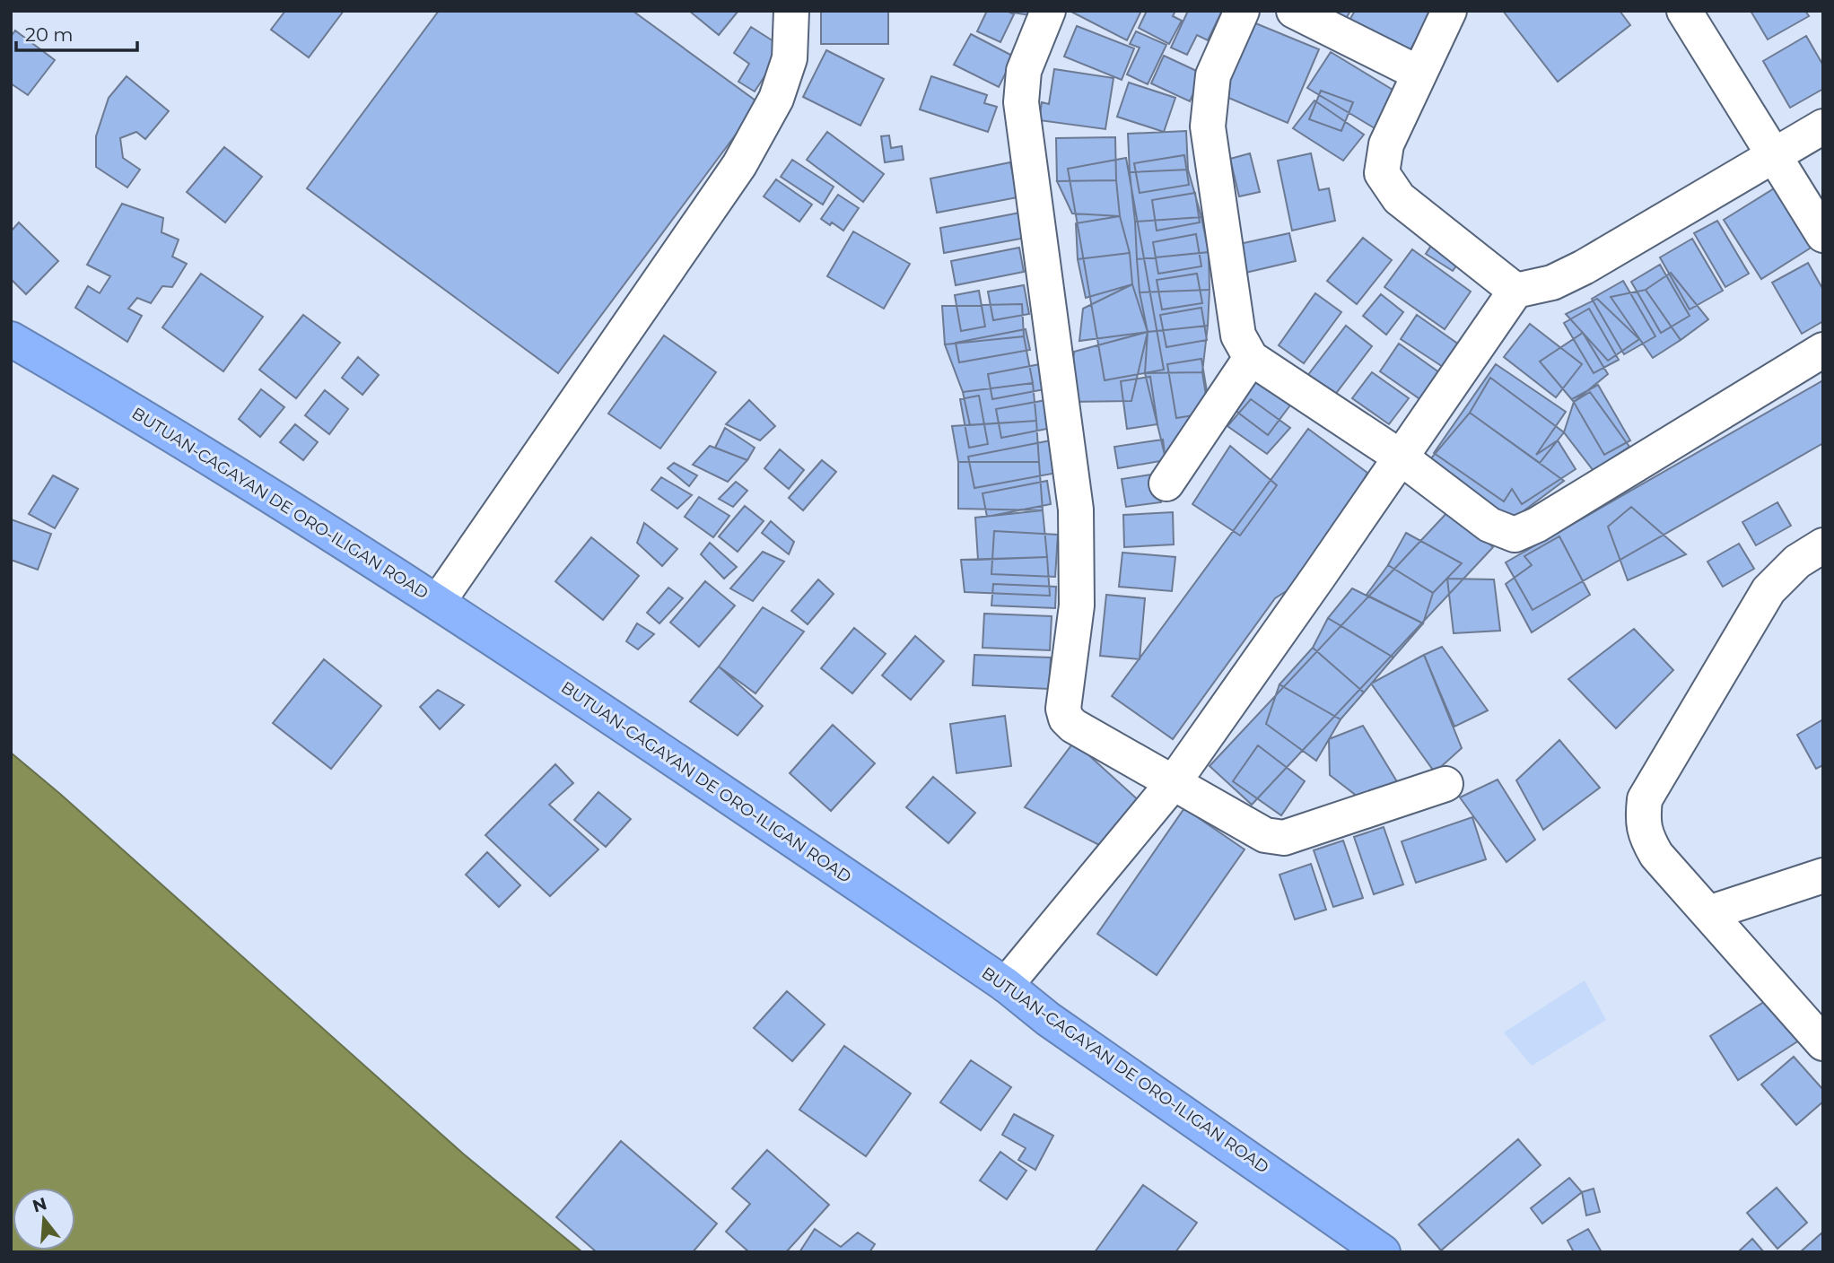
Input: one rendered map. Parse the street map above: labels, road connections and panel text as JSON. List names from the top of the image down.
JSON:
{
  "streets": {
    "highway": ["BUTUAN-CAGAYAN DE ORO-ILIGAN ROAD"]
  },
  "scale_bar": "20 m",
  "north": "top"
}
